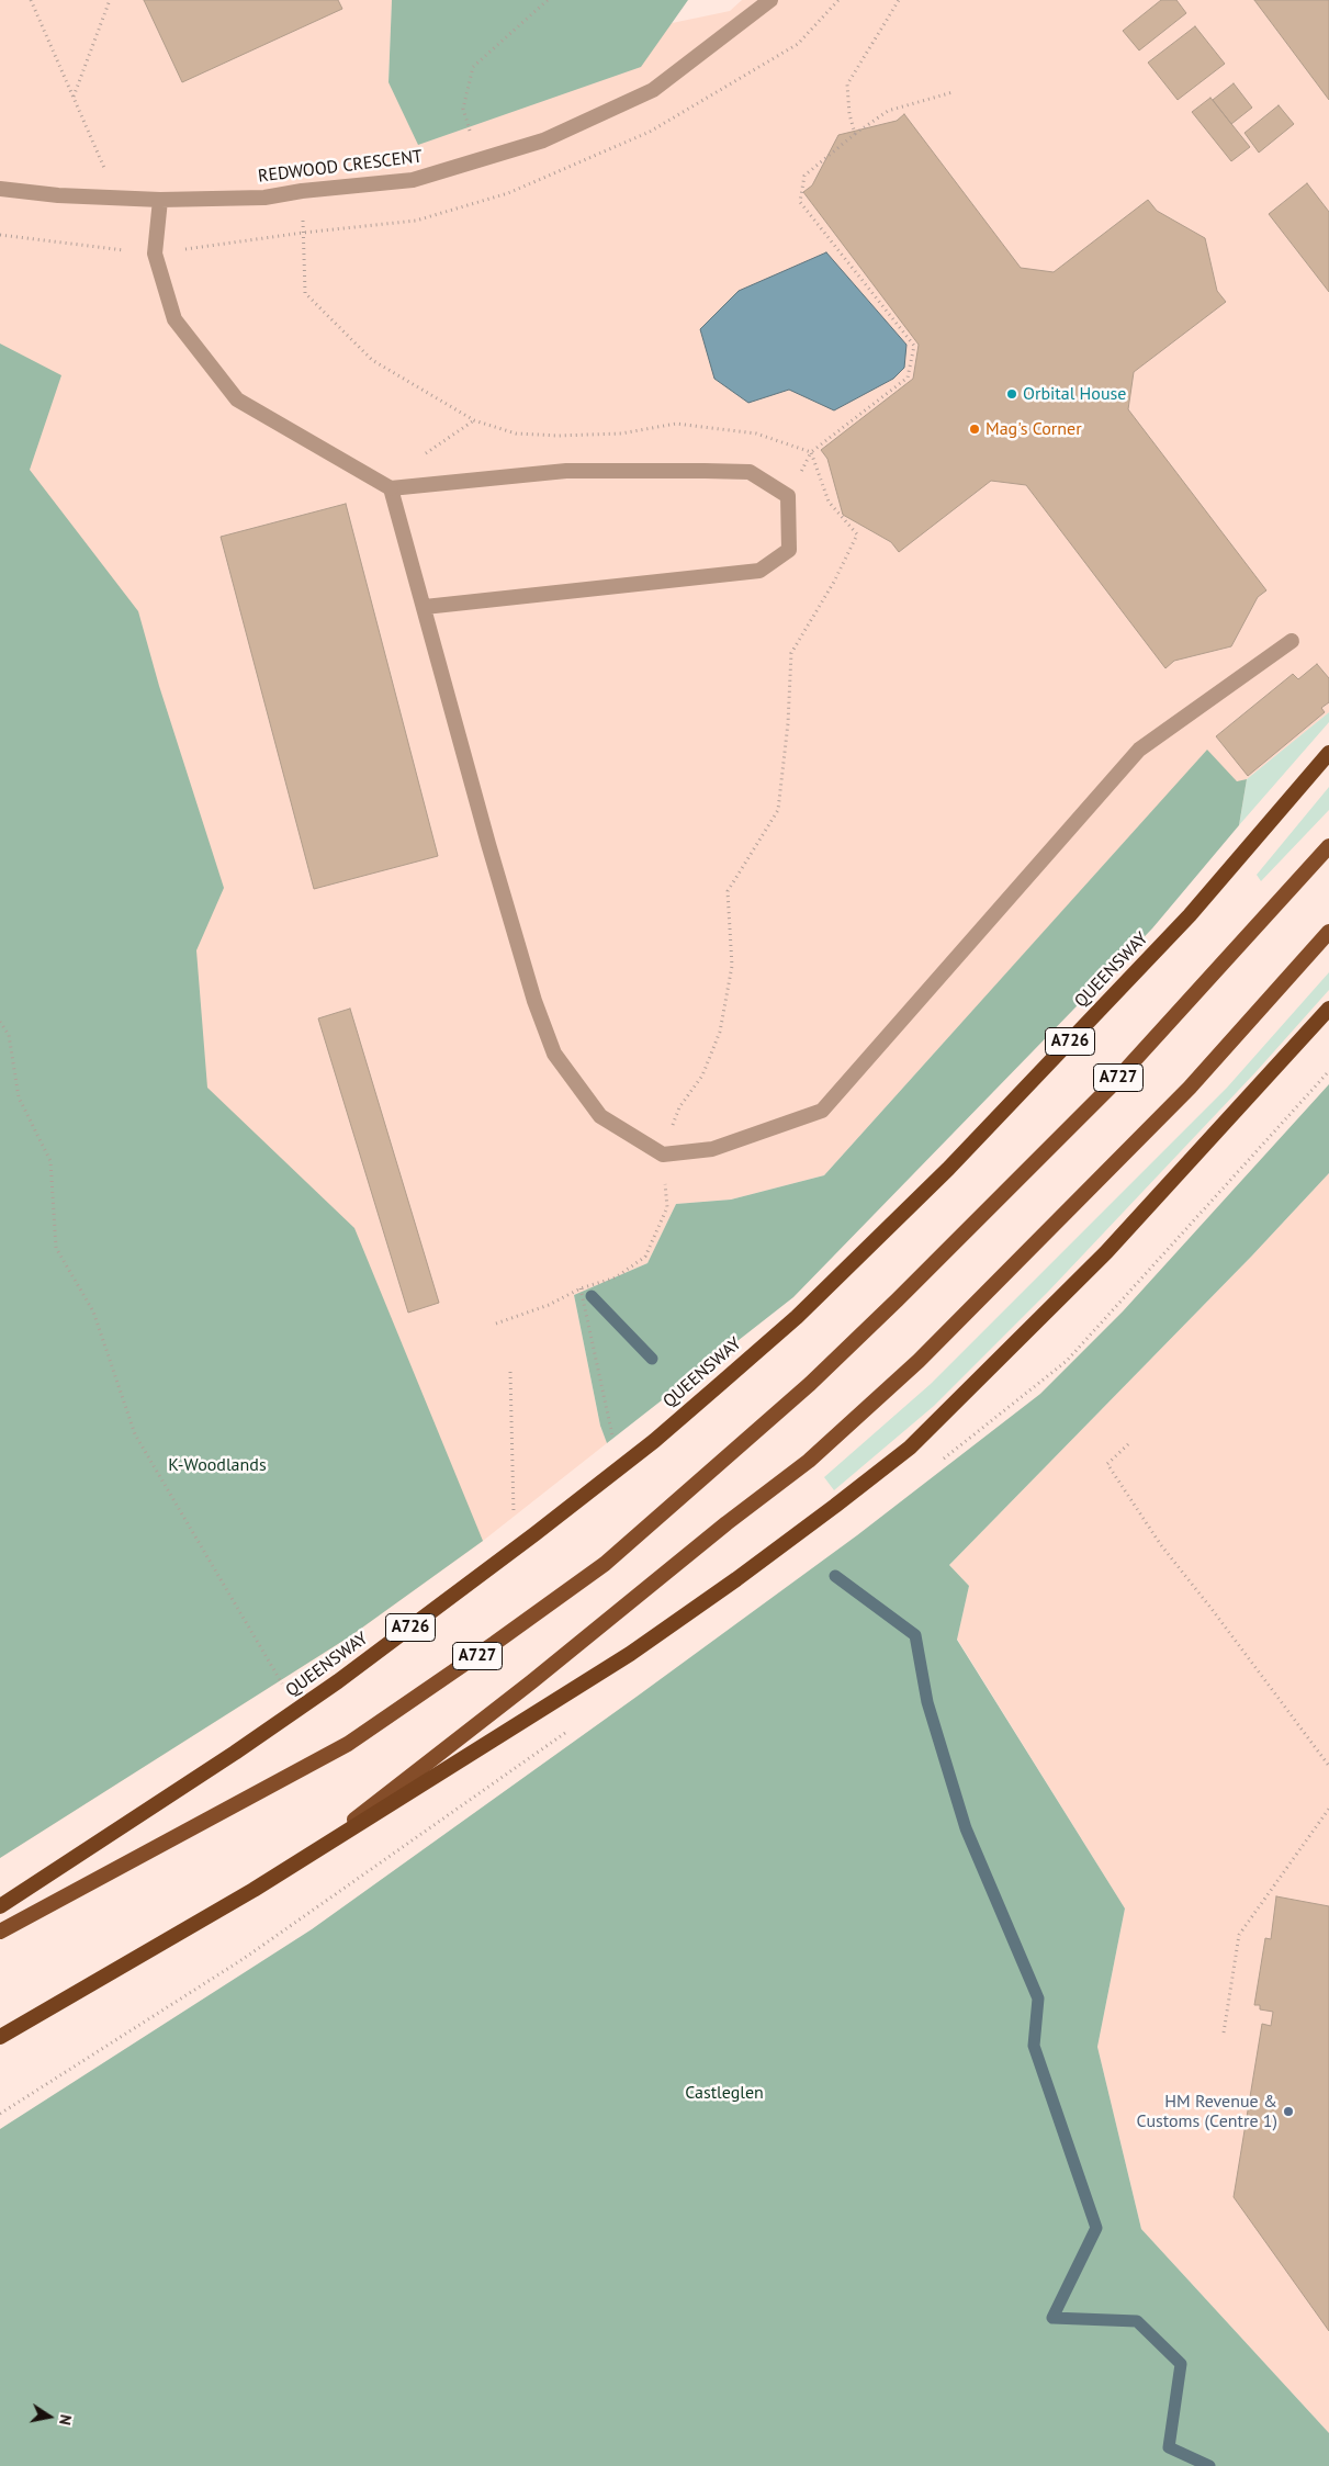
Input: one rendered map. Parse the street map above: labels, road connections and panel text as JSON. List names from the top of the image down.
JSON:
{
  "streets": {
    "highway": ["QUEENSWAY", "A726"],
    "main road": ["A727"],
    "street": ["REDWOOD CRESCENT"]
  },
  "parks": ["K-Woodlands", "Castleglen"],
  "places": ["Orbital House", "Mag's Corner", "HM Revenue & Customs (Centre 1)"],
  "north": "right"
}
